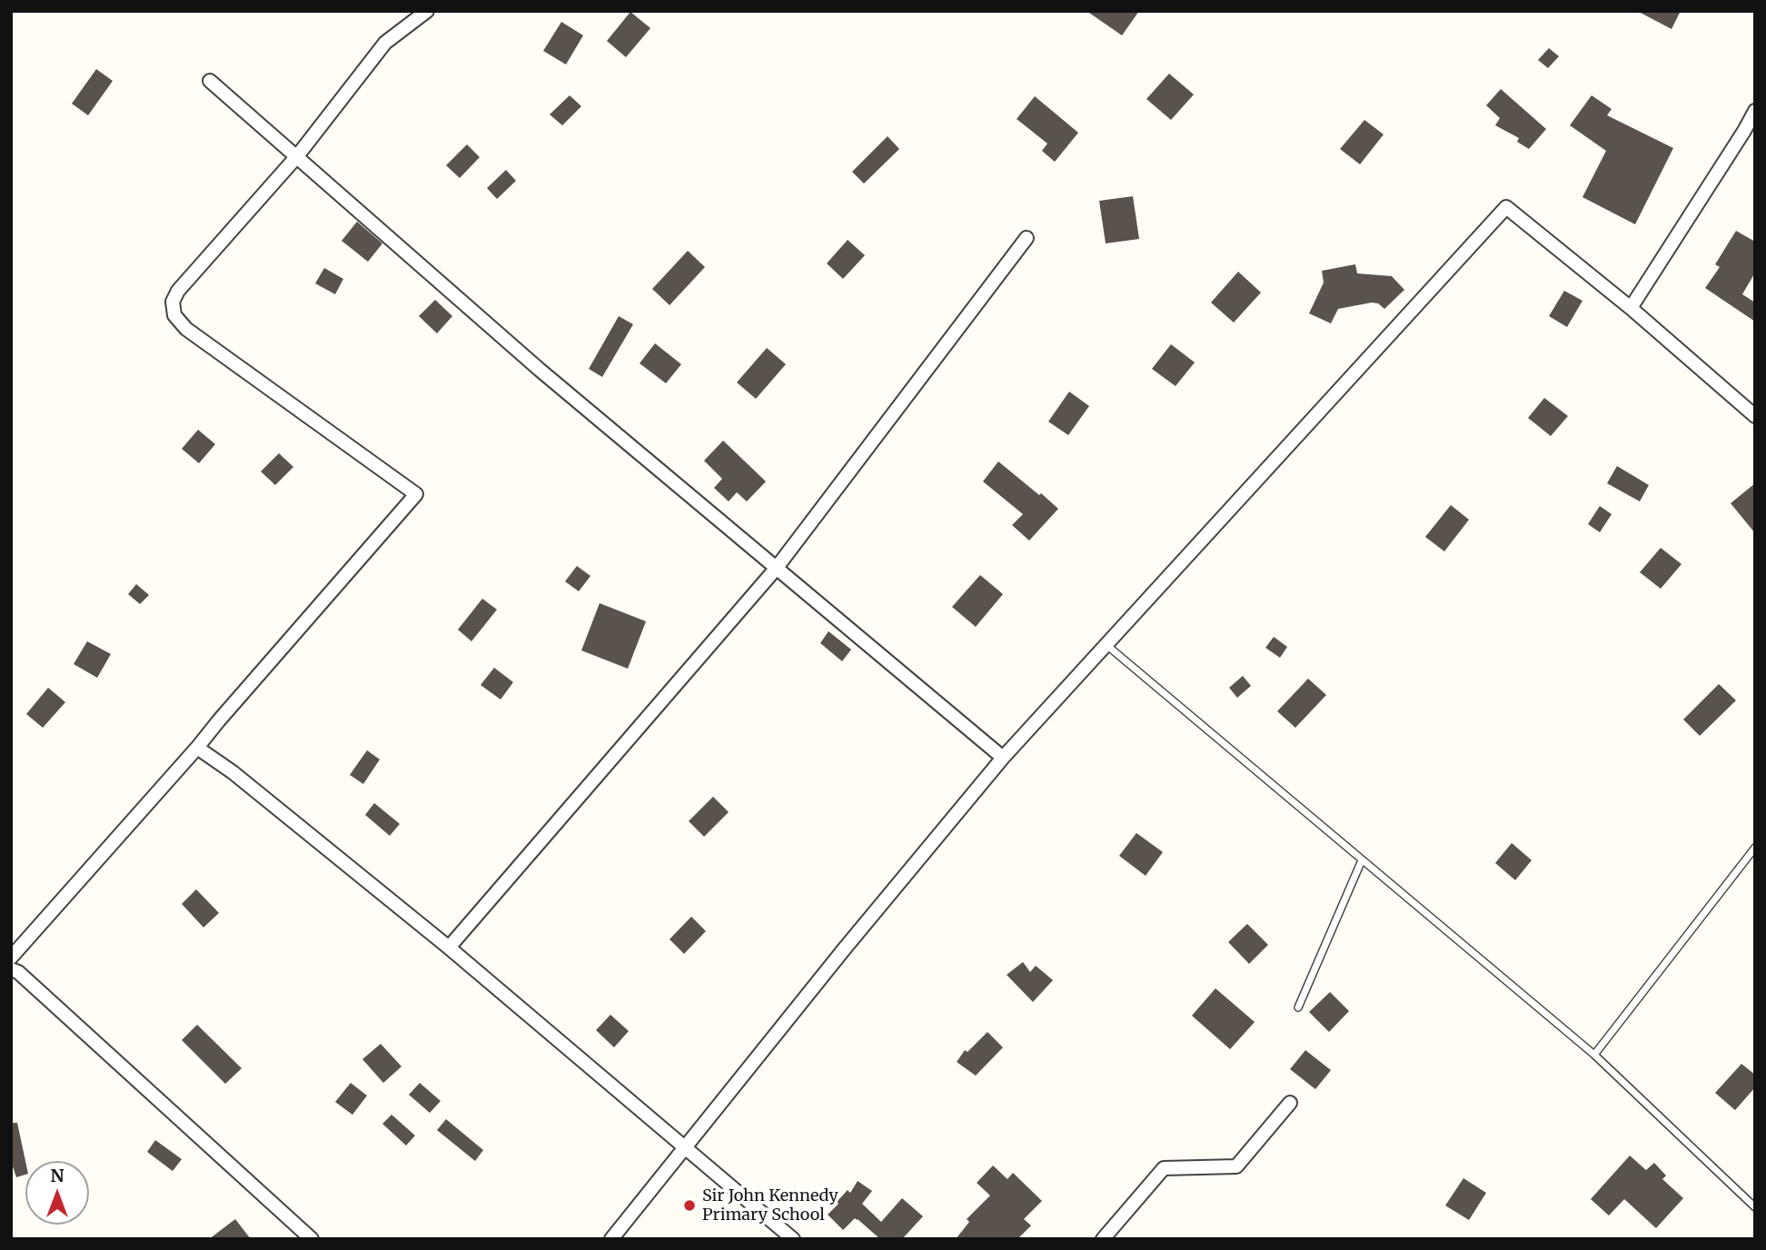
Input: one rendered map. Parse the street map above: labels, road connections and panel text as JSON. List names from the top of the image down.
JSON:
{
  "places": ["Sir John Kennedy Primary School"],
  "north": "top"
}
